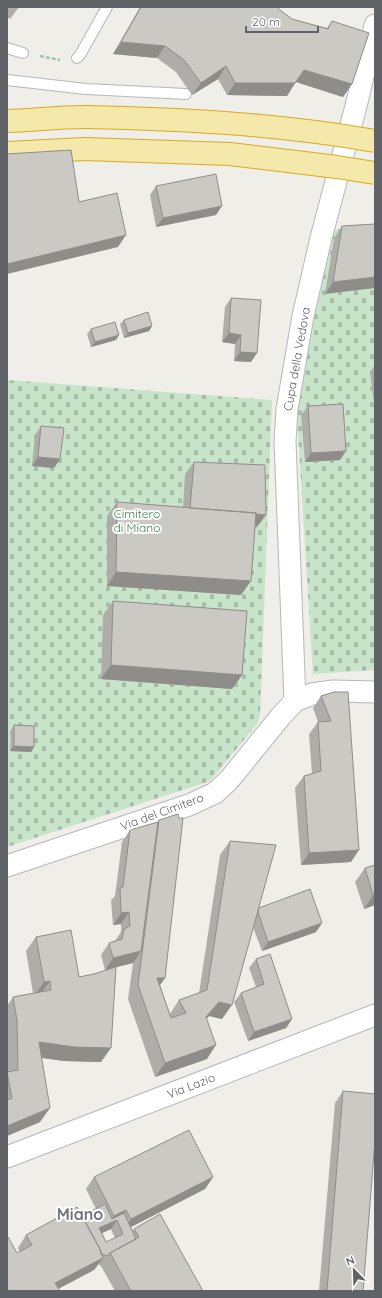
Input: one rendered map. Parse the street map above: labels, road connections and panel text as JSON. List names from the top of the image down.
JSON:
{
  "streets": {
    "street": ["Cupa della Vedova", "Via del Cimitero", "Via Lazio"]
  },
  "crossings": [
    ["Cupa della Vedova", "Via del Cimitero"]
  ],
  "districts": ["Miano"],
  "parks": ["Cimitero di Miano"],
  "scale_bar": "20 m",
  "north": "top left"
}
